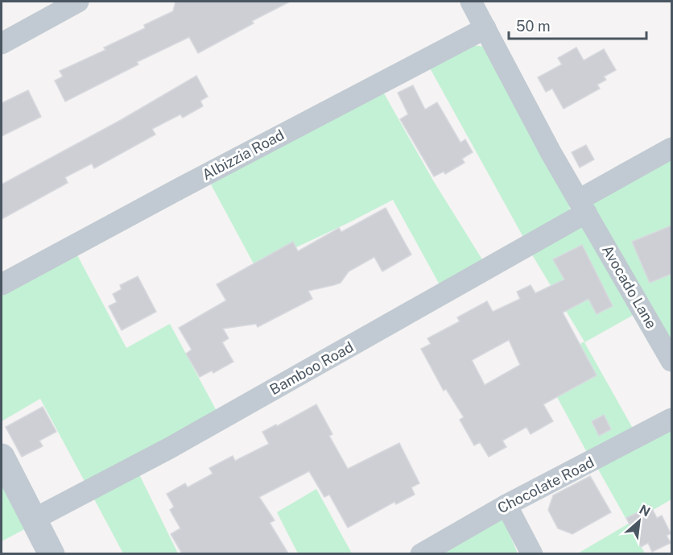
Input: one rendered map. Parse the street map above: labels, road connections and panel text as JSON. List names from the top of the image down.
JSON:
{
  "streets": {
    "street": [
      "Albizzia Road",
      "Avocado Lane",
      "Bamboo Road",
      "Chocolate Road"
    ]
  },
  "crossings": [
    ["Albizzia Road", "Avocado Lane"],
    ["Avocado Lane", "Bamboo Road"]
  ],
  "scale_bar": "50 m",
  "north": "top right"
}
